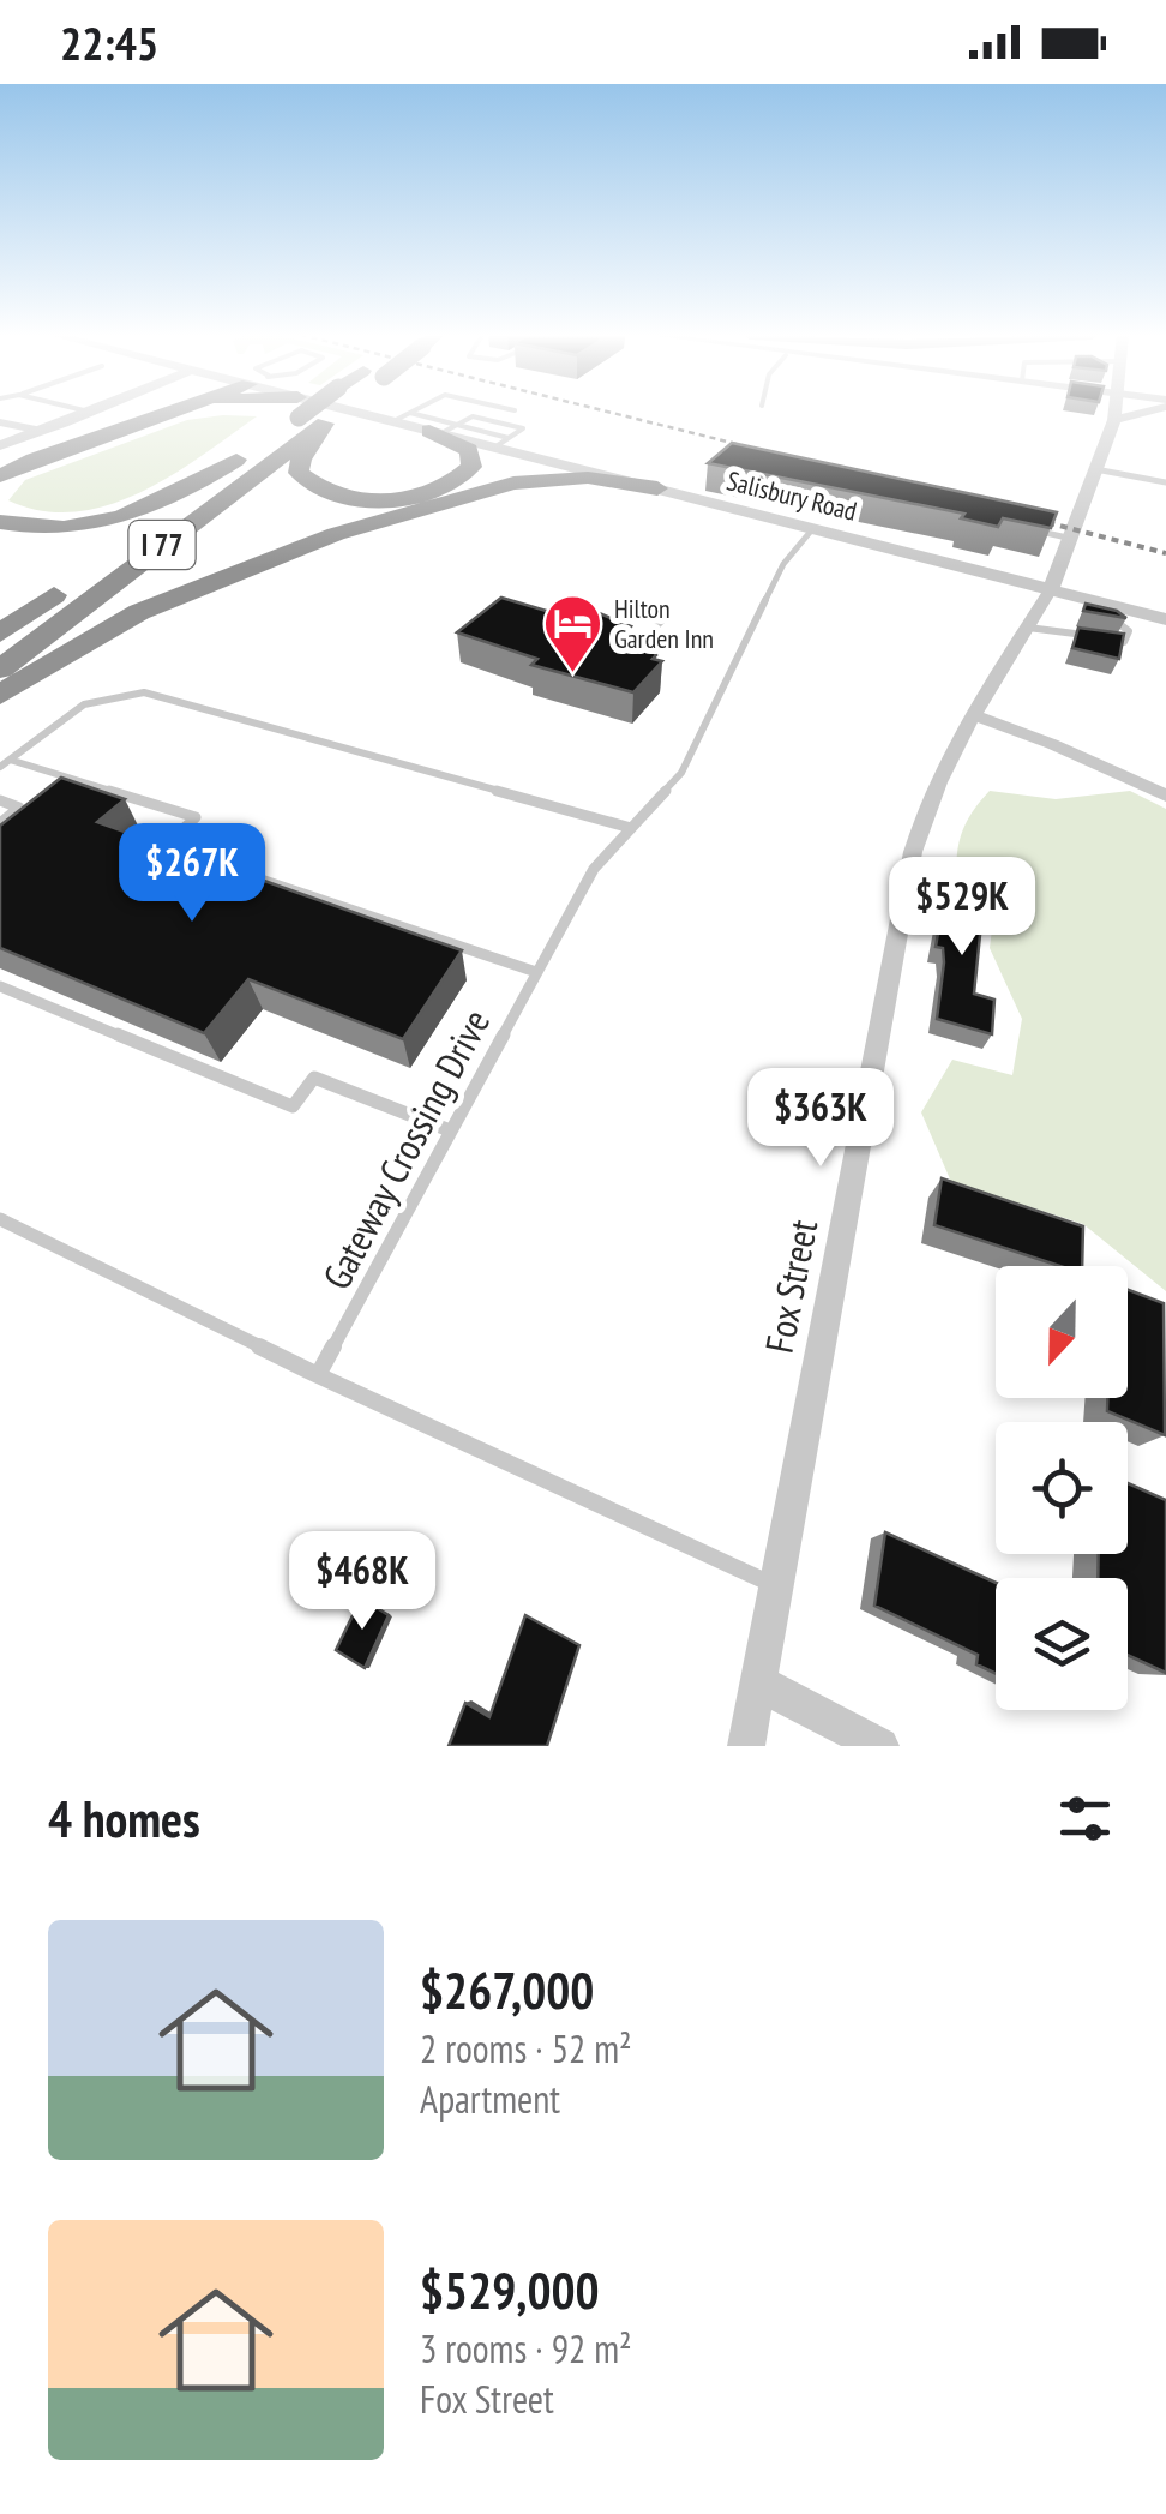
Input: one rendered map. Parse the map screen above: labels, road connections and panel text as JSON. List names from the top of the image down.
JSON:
{
  "streets": {
    "highway": ["I 77"],
    "street": ["Salisbury Road", "Fox Street"],
    "lane": ["Gateway Crossing Drive"]
  },
  "crossings": [
    ["Salisbury Road", "Gateway Crossing Drive"],
    ["Salisbury Road", "Fox Street"]
  ],
  "places": {
    "hotel": ["Hilton Garden Inn"]
  },
  "north": "bottom",
  "page": {
    "status": "22:45",
    "price": [
      "$267K",
      "$529K",
      "$363K",
      "$468K"
    ],
    "heading": "4 homes",
    "list": [
      {
        "name": "$267,000",
        "note": "2 rooms · 52 m² · Apartment"
      },
      {
        "name": "$529,000",
        "note": "3 rooms · 92 m² · Fox Street"
      }
    ]
  }
}
